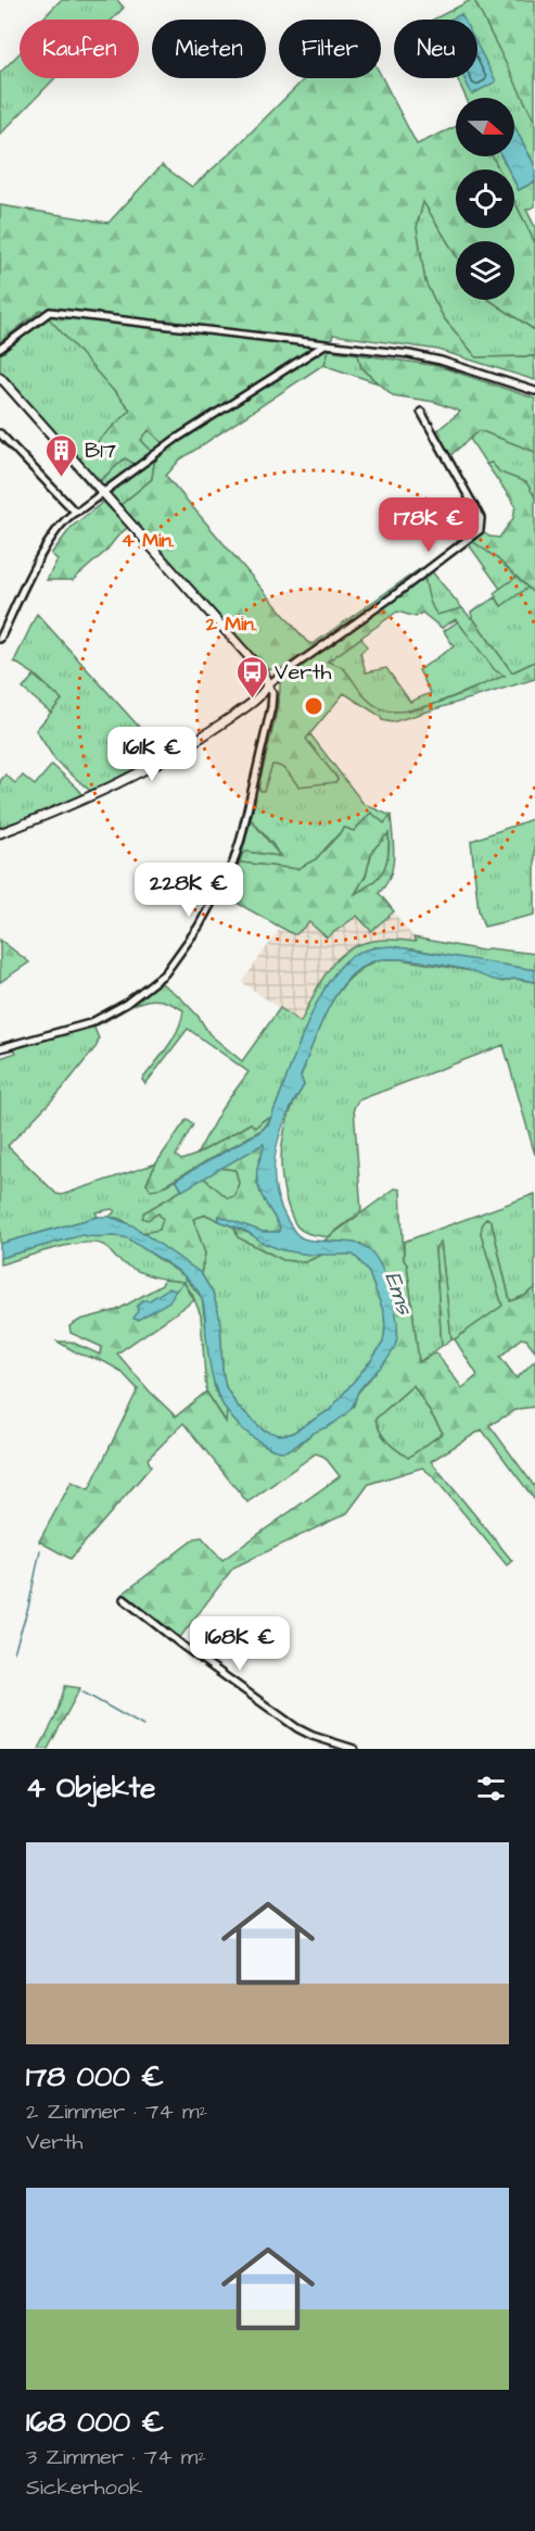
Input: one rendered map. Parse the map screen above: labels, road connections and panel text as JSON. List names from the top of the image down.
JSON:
{
  "water": ["Ems"],
  "places": {
    "building": ["B17"],
    "bus stop": ["Verth"]
  },
  "north": "right",
  "page": {
    "chip": [
      "Kaufen",
      "Mieten",
      "Filter",
      "Neu"
    ],
    "price": [
      "178K €",
      "161K €",
      "228K €",
      "168K €"
    ],
    "heading": "4 Objekte",
    "list": [
      {
        "name": "178 000 €",
        "note": "2 Zimmer · 74 m² · Verth"
      },
      {
        "name": "168 000 €",
        "note": "3 Zimmer · 74 m² · Sickerhook"
      }
    ]
  },
  "rings": ["4 Min.", "2 Min."]
}
